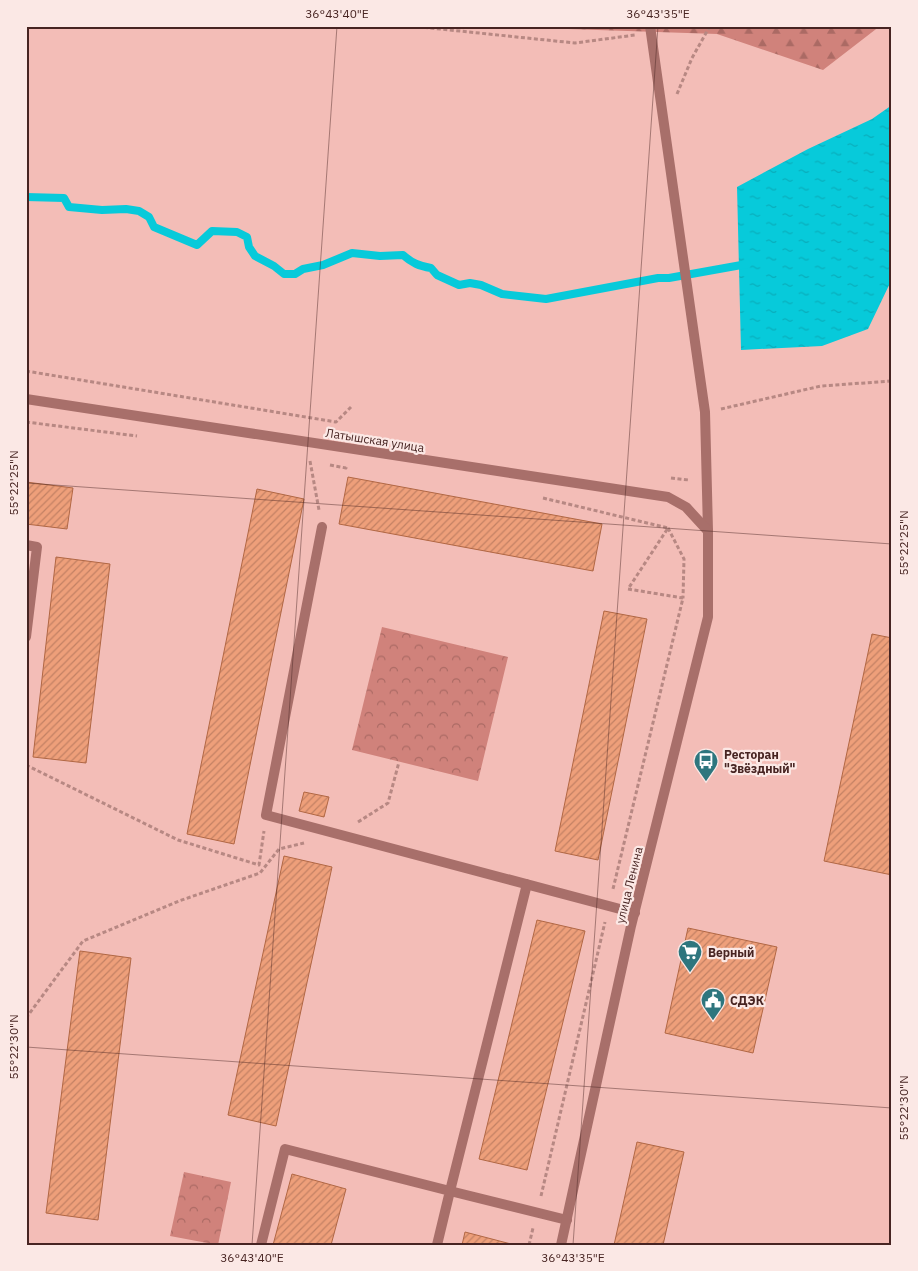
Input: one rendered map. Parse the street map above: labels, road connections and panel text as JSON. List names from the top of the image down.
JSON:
{
  "streets": {
    "street": ["Латышская улица", "улица Ленина"]
  },
  "crossings": [
    ["Латышская улица", "улица Ленина"]
  ],
  "places": {
    "bus stop": ["Ресторан \"Звёздный\""],
    "supermarket": ["Верный"],
    "public building": ["СДЭК"]
  },
  "coordinates": [
    "36°43'40\"E",
    "36°43'35\"E",
    "55°22'25\"N",
    "55°22'30\"N"
  ]
}
